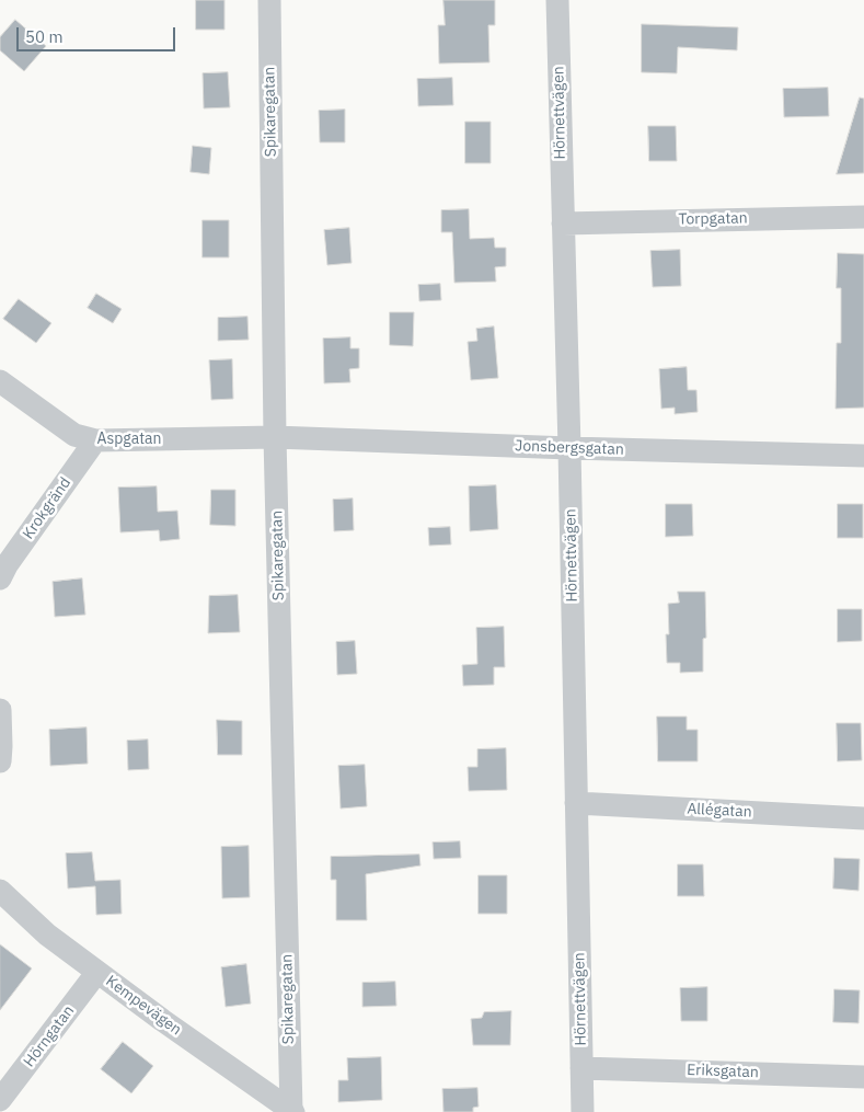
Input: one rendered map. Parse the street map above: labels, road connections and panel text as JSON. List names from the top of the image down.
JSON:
{
  "streets": {
    "street": [
      "Spikaregatan",
      "Hörnettvägen",
      "Torpgatan",
      "Aspgatan",
      "Jonsbergsgatan",
      "Krokgränd",
      "Allégatan",
      "Kempevägen",
      "Hörngatan",
      "Eriksgatan"
    ]
  },
  "crossings": [
    ["Spikaregatan", "Aspgatan"],
    ["Spikaregatan", "Jonsbergsgatan"],
    ["Spikaregatan", "Kempevägen"],
    ["Hörnettvägen", "Torpgatan"],
    ["Hörnettvägen", "Jonsbergsgatan"],
    ["Hörnettvägen", "Allégatan"],
    ["Hörnettvägen", "Eriksgatan"],
    ["Aspgatan", "Jonsbergsgatan"],
    ["Aspgatan", "Krokgränd"],
    ["Kempevägen", "Hörngatan"]
  ],
  "scale_bar": "50 m"
}
